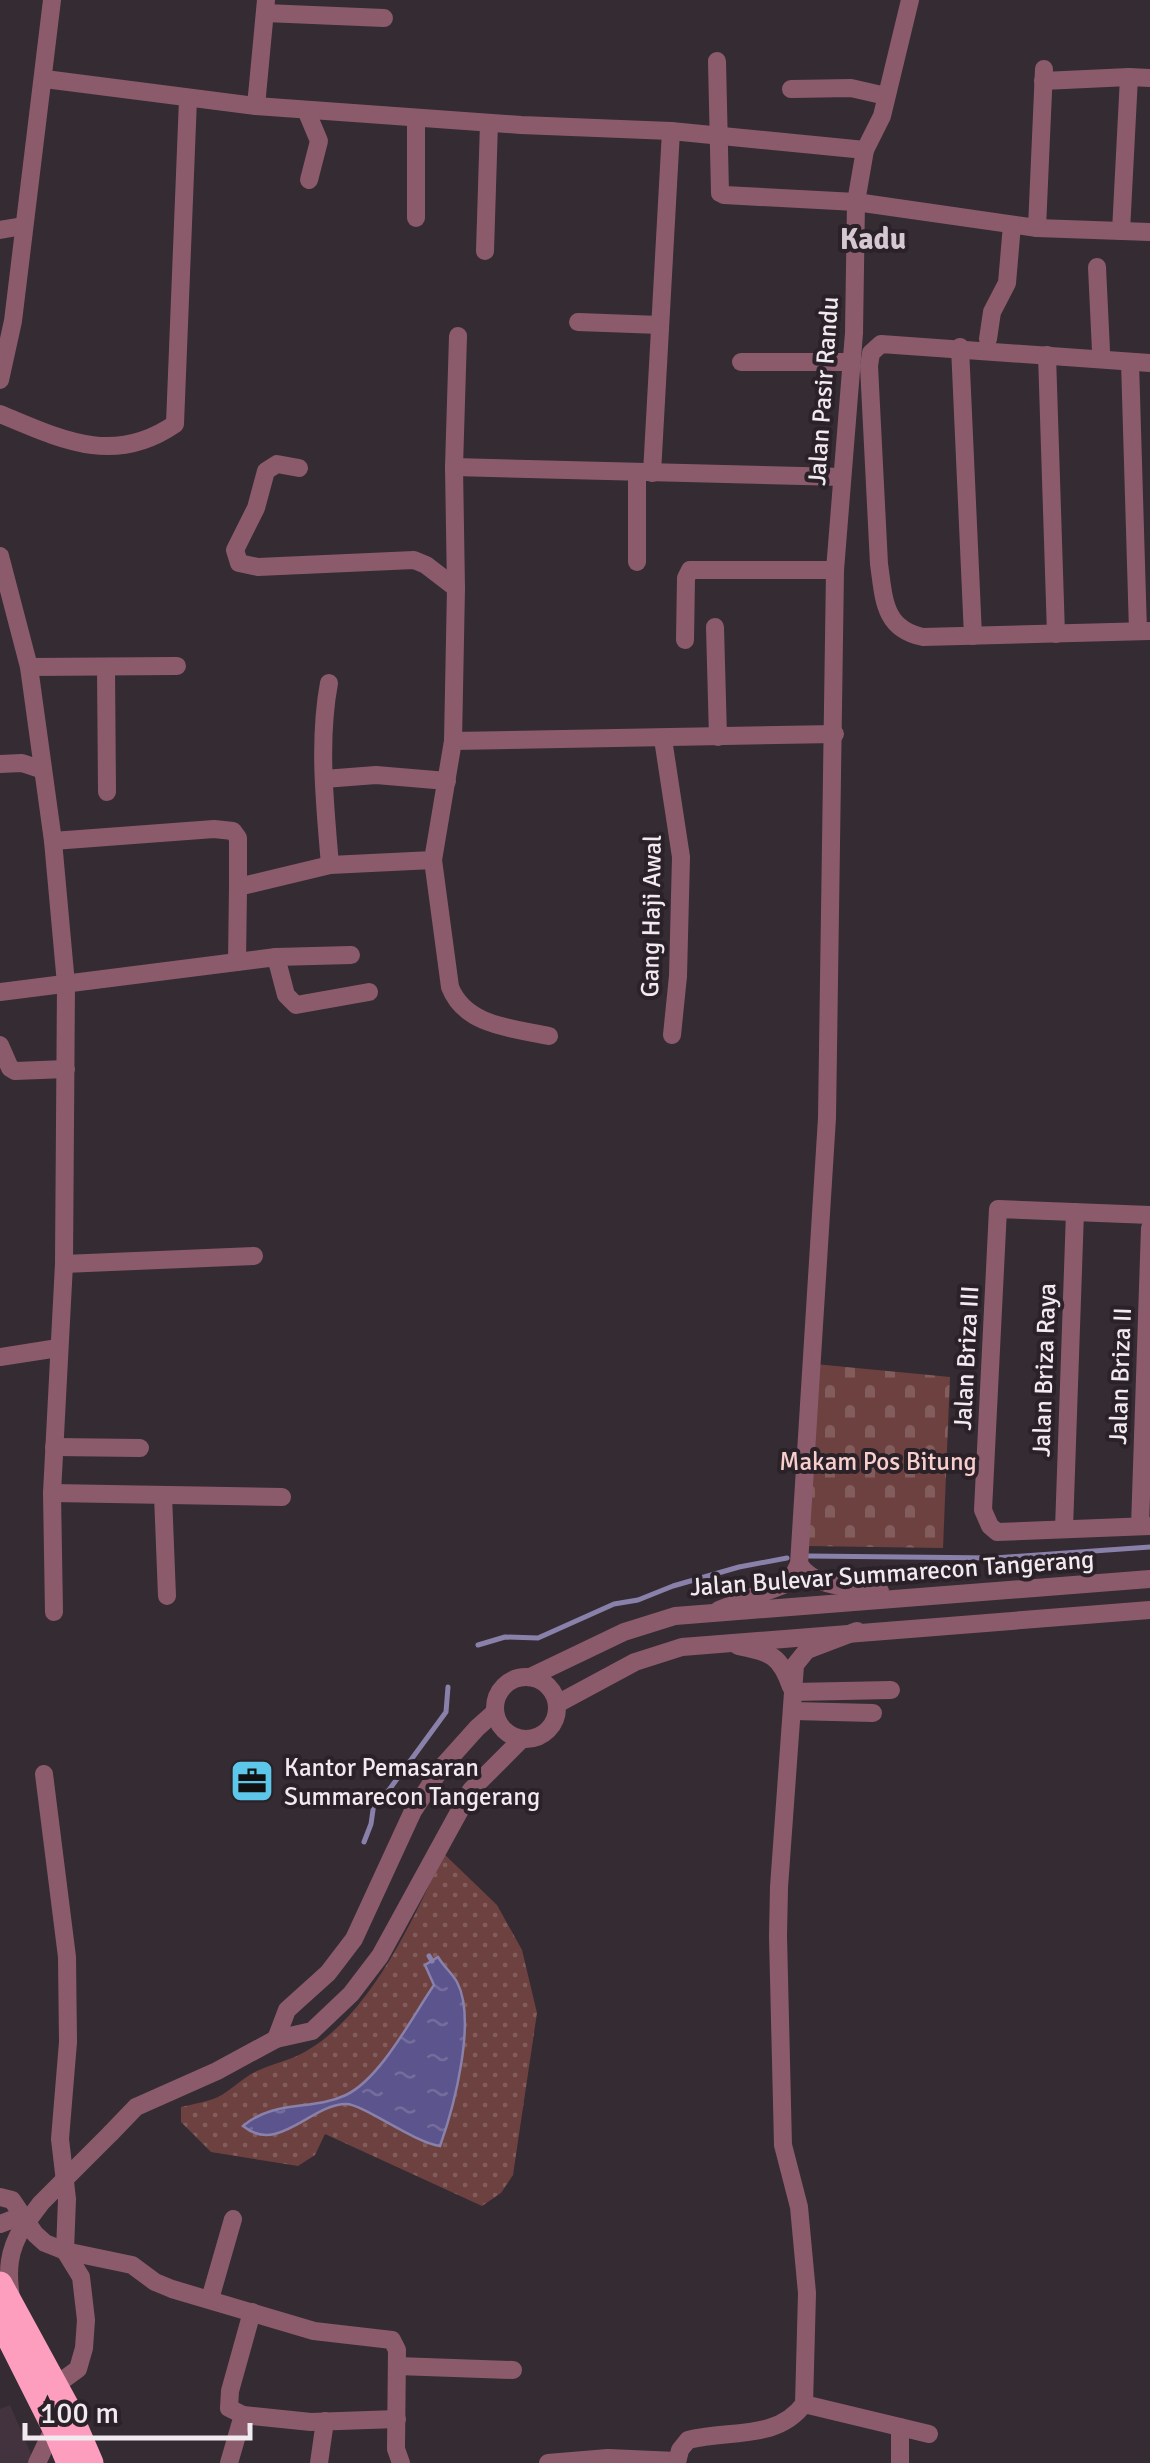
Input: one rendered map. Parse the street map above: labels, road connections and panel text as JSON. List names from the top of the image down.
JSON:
{
  "streets": {
    "street": [
      "Jalan Pasir Randu",
      "Gang Haji Awal",
      "Jalan Briza III",
      "Jalan Briza Raya",
      "Jalan Briza II",
      "Jalan Bulevar Summarecon Tangerang"
    ]
  },
  "crossings": [
    ["Jalan Briza III", "Jalan Briza Raya"]
  ],
  "districts": ["Kadu"],
  "parks": ["Makam Pos Bitung"],
  "places": {
    "office": ["Kantor Pemasaran Summarecon Tangerang"]
  },
  "scale_bar": "100 m"
}
